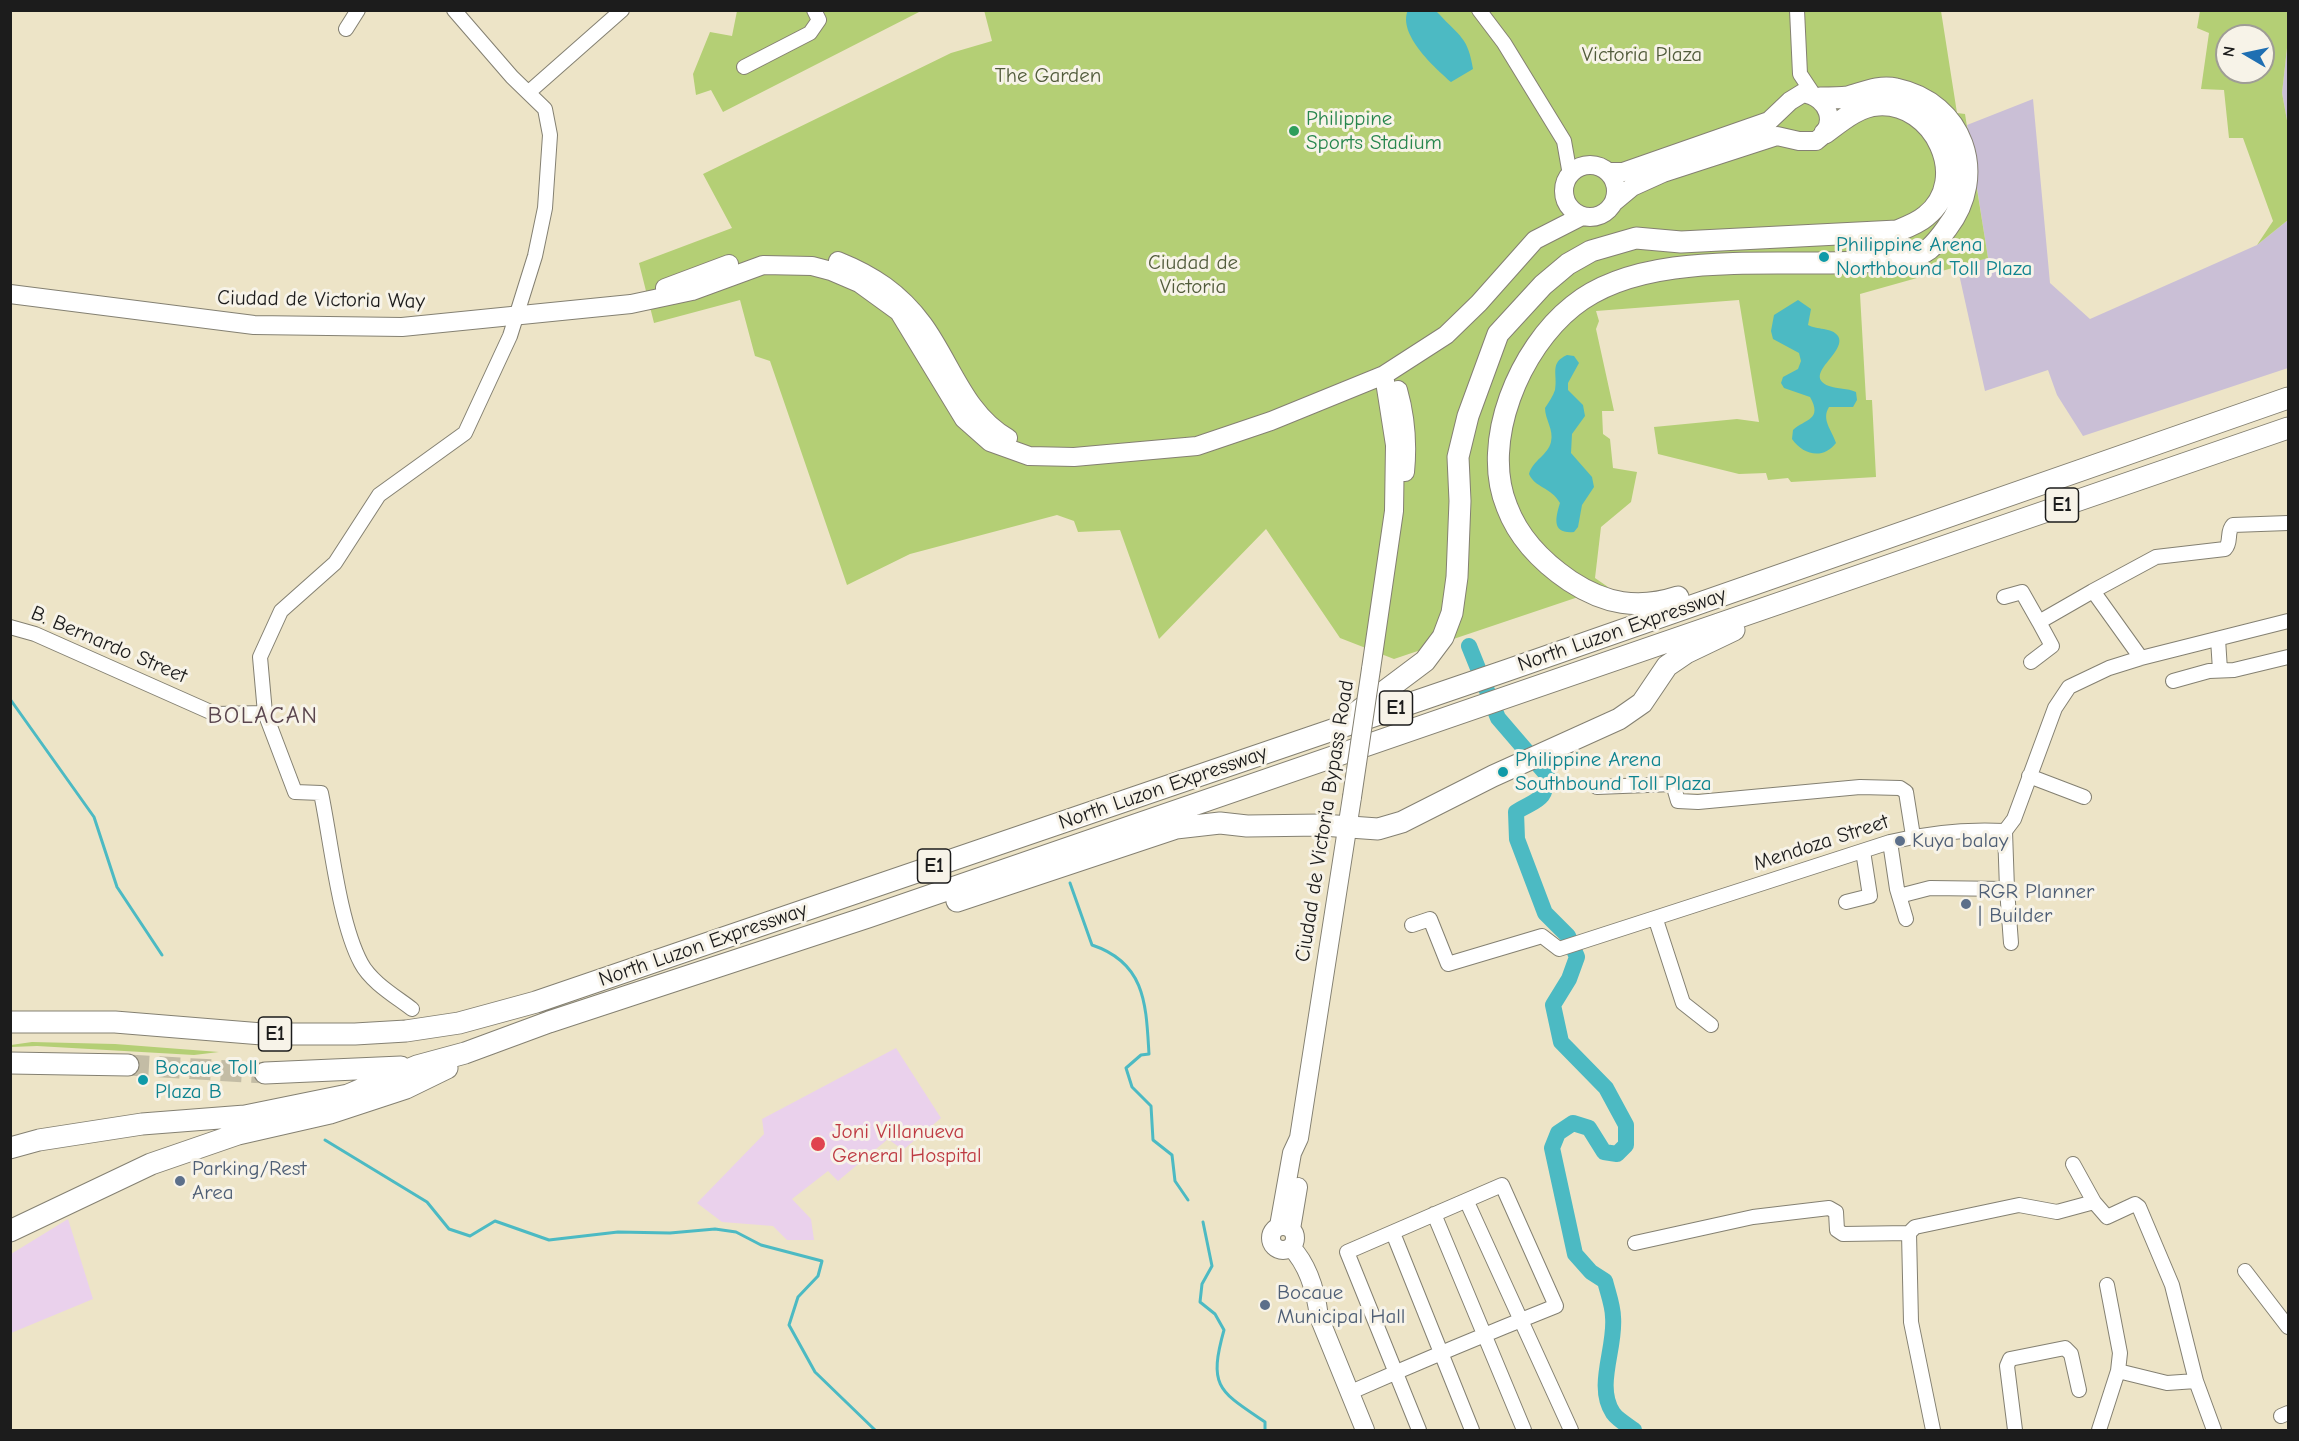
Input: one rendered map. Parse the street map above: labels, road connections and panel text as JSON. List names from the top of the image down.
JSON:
{
  "streets": {
    "highway": ["E1", "North Luzon Expressway"],
    "main road": ["Ciudad de Victoria Way", "Ciudad de Victoria Bypass Road"],
    "street": ["B. Bernardo Street", "Mendoza Street"]
  },
  "crossings": [
    ["Ciudad de Victoria Way", "Ciudad de Victoria Bypass Road"]
  ],
  "districts": ["BOLACAN"],
  "parks": ["Victoria Plaza", "The Garden", "Ciudad de Victoria"],
  "places": [
    "Philippine Sports Stadium",
    "Philippine Arena Northbound Toll Plaza",
    "Philippine Arena Southbound Toll Plaza",
    "Kuya balay",
    "RGR Planner | Builder",
    "Bocaue Toll Plaza B",
    "Joni Villanueva General Hospital",
    "Parking/Rest Area",
    "Bocaue Municipal Hall"
  ],
  "north": "left"
}
